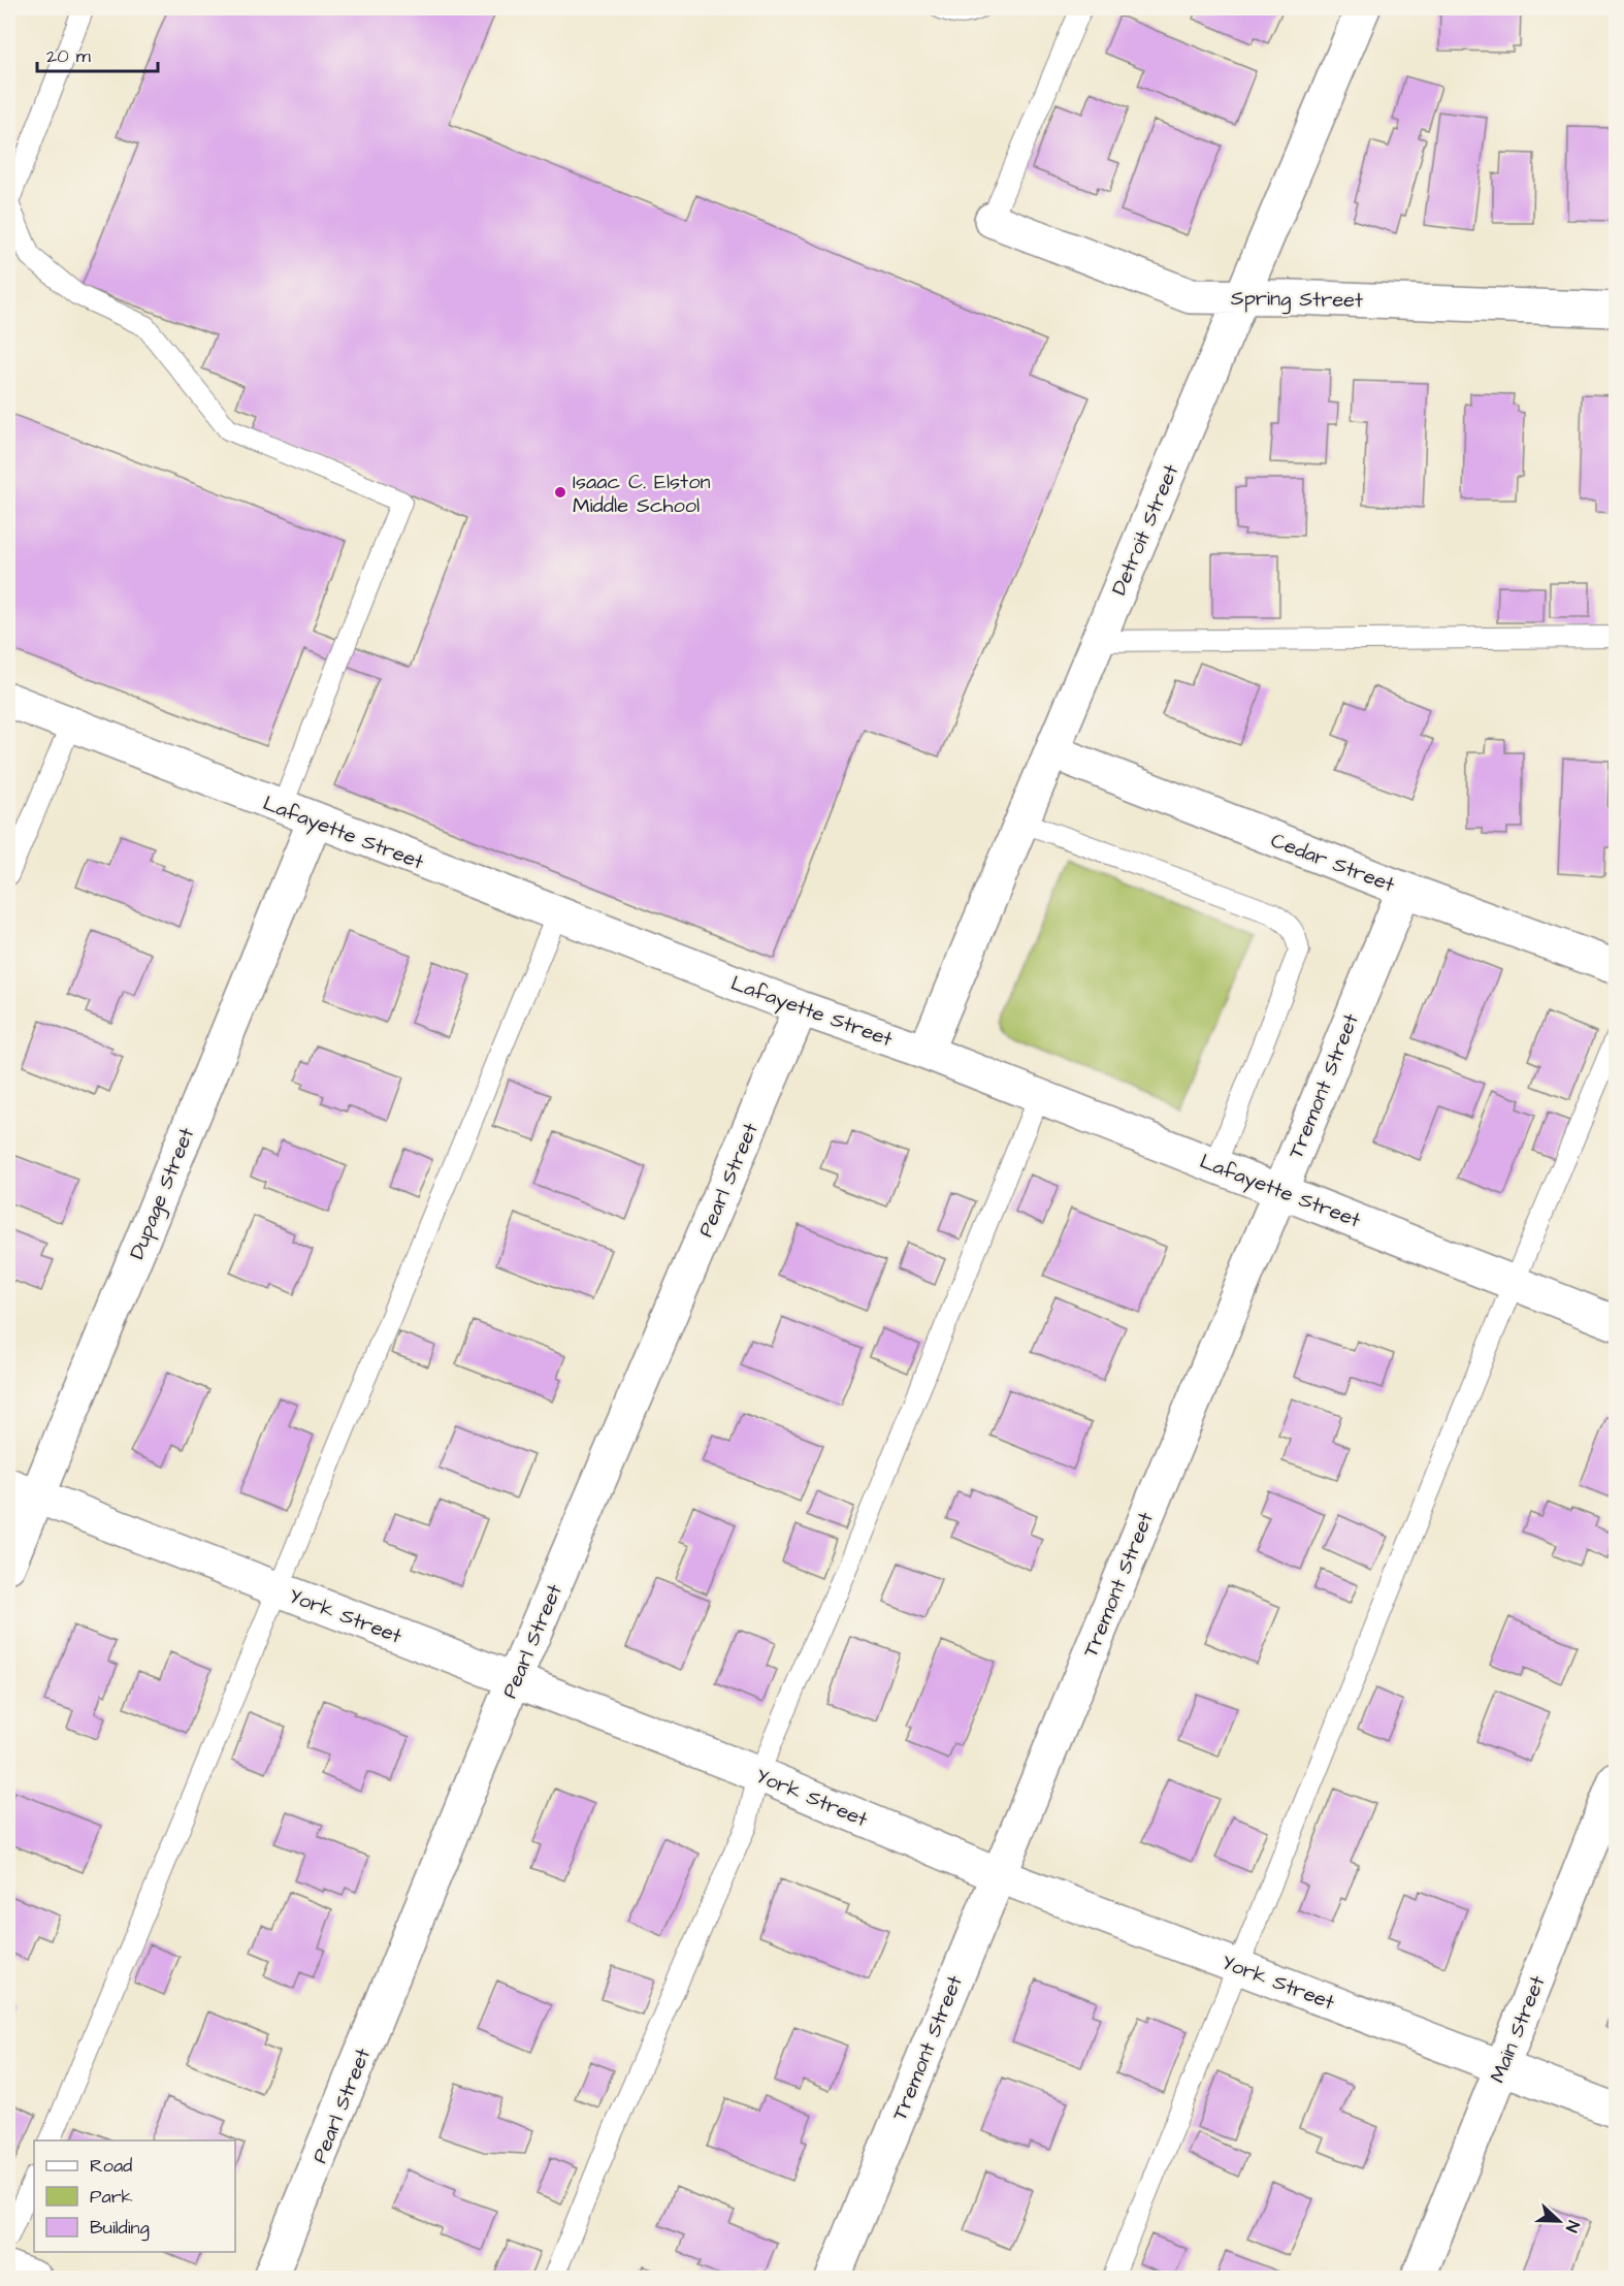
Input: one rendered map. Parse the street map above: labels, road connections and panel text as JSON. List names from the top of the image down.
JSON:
{
  "streets": {
    "street": [
      "Spring Street",
      "Detroit Street",
      "Lafayette Street",
      "Cedar Street",
      "Tremont Street",
      "Pearl Street",
      "Dupage Street",
      "York Street",
      "Main Street"
    ]
  },
  "crossings": [
    ["Spring Street", "Detroit Street"],
    ["Detroit Street", "Lafayette Street"],
    ["Detroit Street", "Cedar Street"],
    ["Lafayette Street", "Tremont Street"],
    ["Lafayette Street", "Pearl Street"],
    ["Lafayette Street", "Dupage Street"],
    ["Cedar Street", "Tremont Street"],
    ["Tremont Street", "York Street"],
    ["Pearl Street", "York Street"],
    ["Dupage Street", "York Street"],
    ["York Street", "Main Street"]
  ],
  "places": ["Isaac C. Elston Middle School"],
  "legend": ["Road", "Park", "Building"],
  "scale_bar": "20 m",
  "north": "right"
}
